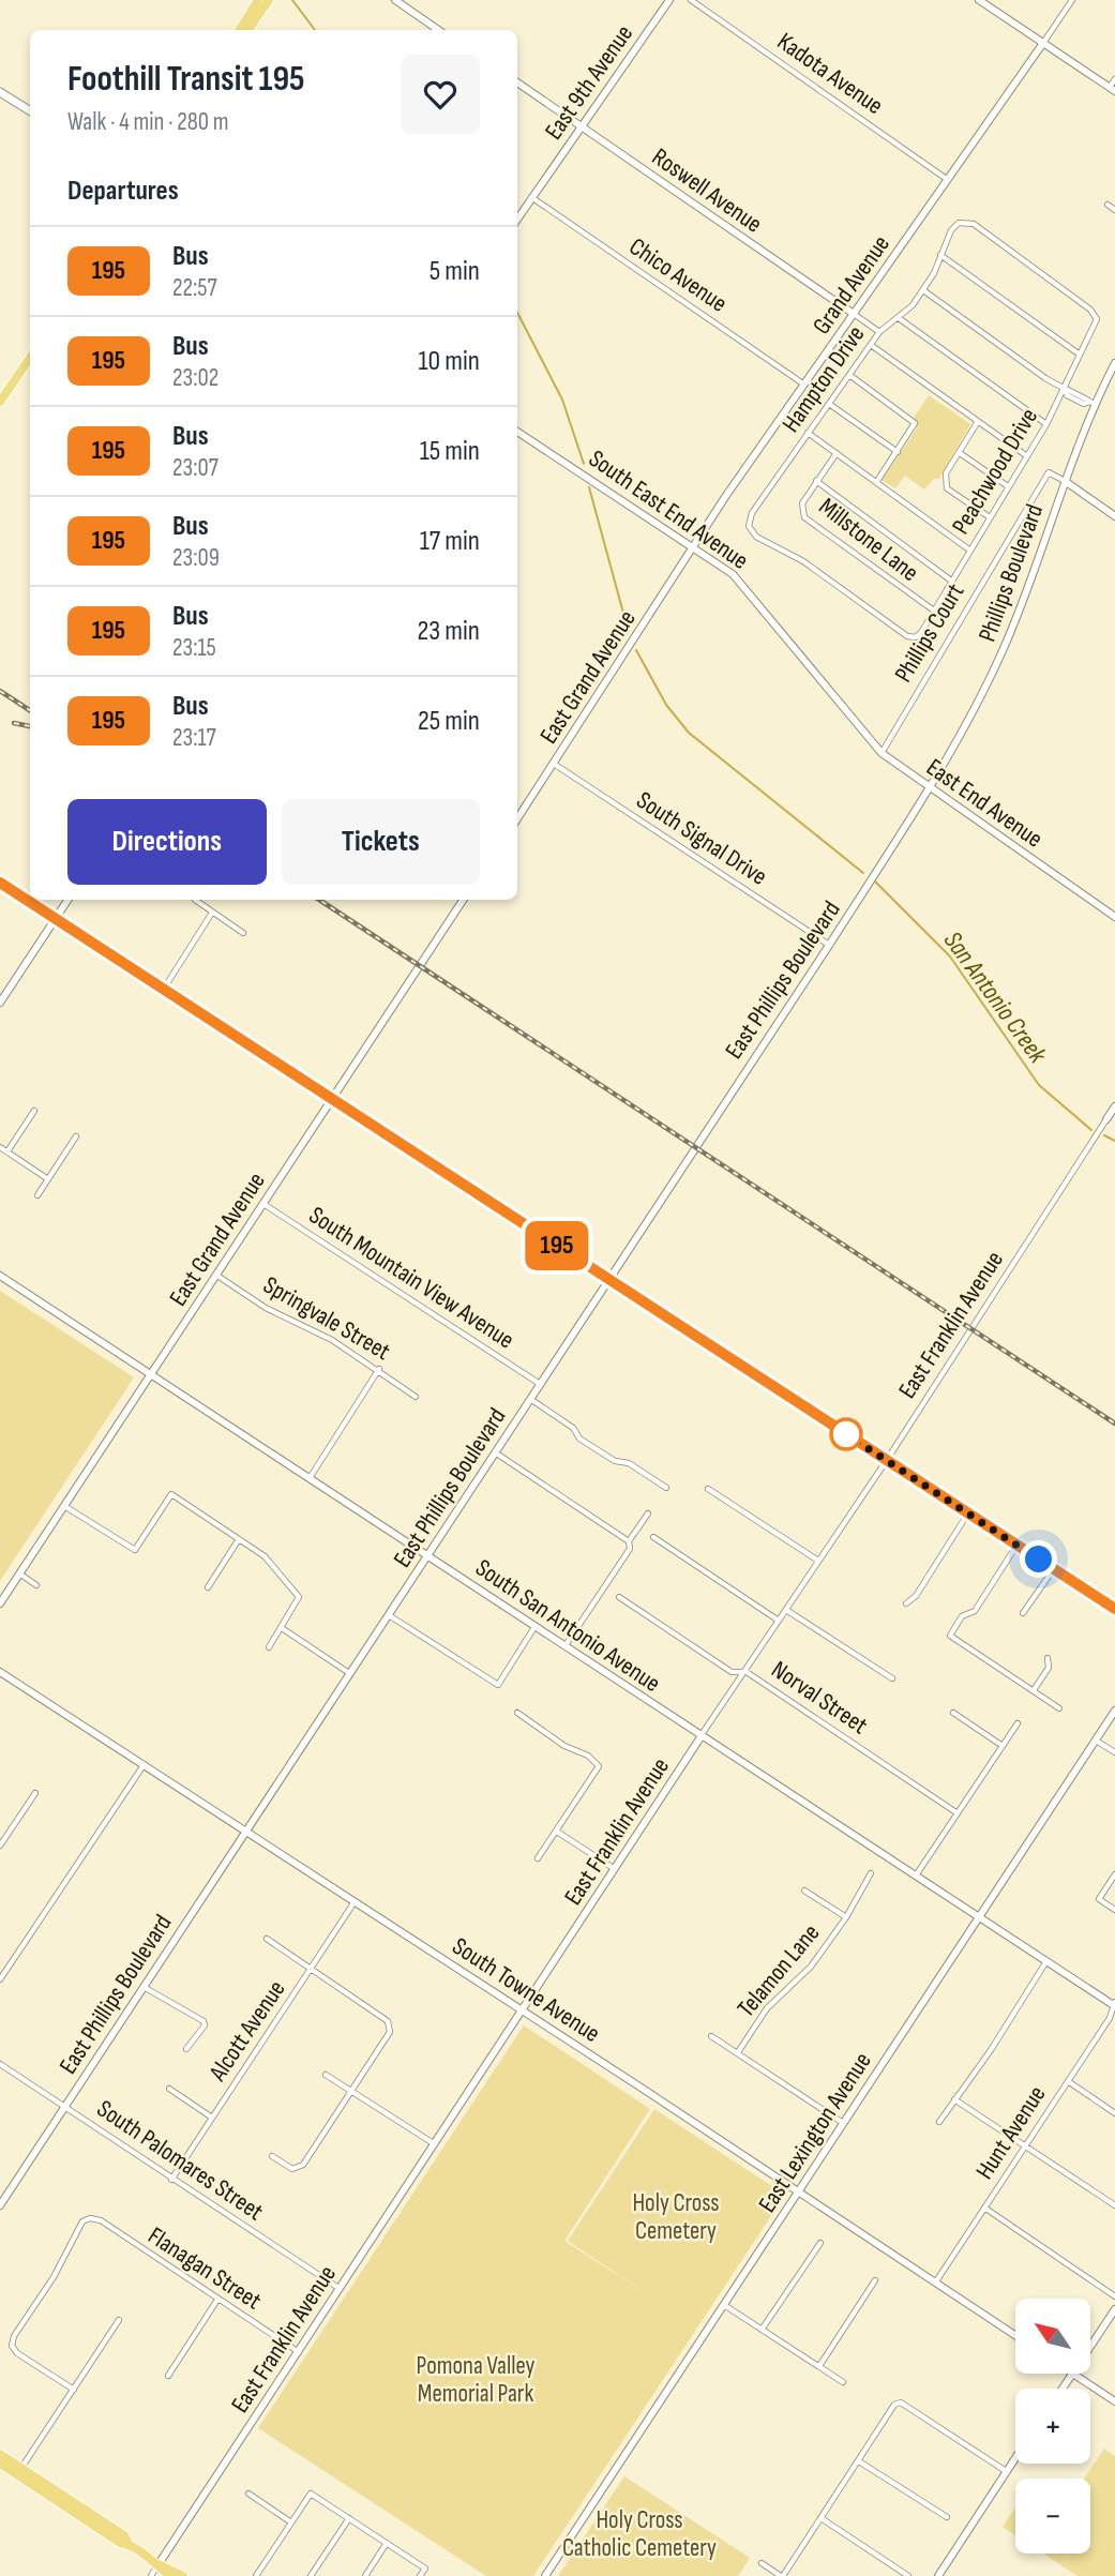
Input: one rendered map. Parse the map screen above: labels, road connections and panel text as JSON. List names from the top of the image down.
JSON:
{
  "streets": {
    "street": [
      "Kadota Avenue",
      "East 9th Avenue",
      "Roswell Avenue",
      "Chico Avenue",
      "Grand Avenue",
      "Hampton Drive",
      "Peachwood Drive",
      "South East End Avenue",
      "Millstone Lane",
      "Phillips Boulevard",
      "Phillips Court",
      "East Grand Avenue",
      "East End Avenue",
      "South Signal Drive",
      "East Phillips Boulevard",
      "South Mountain View Avenue",
      "Springvale Street",
      "East Franklin Avenue",
      "South San Antonio Avenue",
      "Norval Street",
      "Telamon Lane",
      "South Towne Avenue",
      "Alcott Avenue",
      "East Lexington Avenue",
      "Hunt Avenue",
      "South Palomares Street",
      "Flanagan Street"
    ]
  },
  "crossings": [
    ["Kadota Avenue", "Grand Avenue"],
    ["East 9th Avenue", "Roswell Avenue"],
    ["East 9th Avenue", "Chico Avenue"],
    ["Roswell Avenue", "Grand Avenue"],
    ["Roswell Avenue", "Hampton Drive"],
    ["Chico Avenue", "Grand Avenue"],
    ["Grand Avenue", "South East End Avenue"],
    ["Grand Avenue", "East Grand Avenue"],
    ["Hampton Drive", "Peachwood Drive"],
    ["Peachwood Drive", "Millstone Lane"],
    ["South East End Avenue", "East Grand Avenue"],
    ["South East End Avenue", "East End Avenue"],
    ["Phillips Boulevard", "Phillips Court"],
    ["Phillips Boulevard", "East End Avenue"],
    ["Phillips Boulevard", "East Phillips Boulevard"],
    ["Phillips Court", "East End Avenue"],
    ["East Grand Avenue", "South Signal Drive"],
    ["East Grand Avenue", "South Mountain View Avenue"],
    ["East Grand Avenue", "Springvale Street"],
    ["East Grand Avenue", "South San Antonio Avenue"],
    ["East End Avenue", "East Phillips Boulevard"],
    ["South Signal Drive", "East Phillips Boulevard"],
    ["East Phillips Boulevard", "South Mountain View Avenue"],
    ["East Phillips Boulevard", "South San Antonio Avenue"],
    ["East Phillips Boulevard", "South Towne Avenue"],
    ["East Phillips Boulevard", "South Palomares Street"],
    ["East Franklin Avenue", "South San Antonio Avenue"],
    ["East Franklin Avenue", "Norval Street"],
    ["East Franklin Avenue", "South Towne Avenue"],
    ["East Franklin Avenue", "South Palomares Street"],
    ["East Franklin Avenue", "Flanagan Street"],
    ["South San Antonio Avenue", "East Lexington Avenue"],
    ["South San Antonio Avenue", "Hunt Avenue"],
    ["South Towne Avenue", "Alcott Avenue"],
    ["South Towne Avenue", "East Lexington Avenue"],
    ["South Towne Avenue", "Hunt Avenue"],
    ["Alcott Avenue", "South Palomares Street"]
  ],
  "water": ["San Antonio Creek"],
  "parks": ["Holy Cross Cemetery", "Pomona Valley Memorial Park", "Holy Cross Catholic Cemetery"],
  "lines": ["bus line 195"],
  "north": "top left",
  "page": {
    "on_map": "195",
    "heading": [
      ["Foothill Transit 195", "Walk · 4 min · 280 m"],
      "Departures"
    ],
    "list": [
      {
        "mark": "195",
        "name": "Bus",
        "note": "22:57",
        "value": "5 min"
      },
      {
        "mark": "195",
        "name": "Bus",
        "note": "23:02",
        "value": "10 min"
      },
      {
        "mark": "195",
        "name": "Bus",
        "note": "23:07",
        "value": "15 min"
      },
      {
        "mark": "195",
        "name": "Bus",
        "note": "23:09",
        "value": "17 min"
      },
      {
        "mark": "195",
        "name": "Bus",
        "note": "23:15",
        "value": "23 min"
      },
      {
        "mark": "195",
        "name": "Bus",
        "note": "23:17",
        "value": "25 min"
      }
    ],
    "buttons": ["Directions", "Tickets"],
    "map_buttons": ["+", "−"]
  }
}
